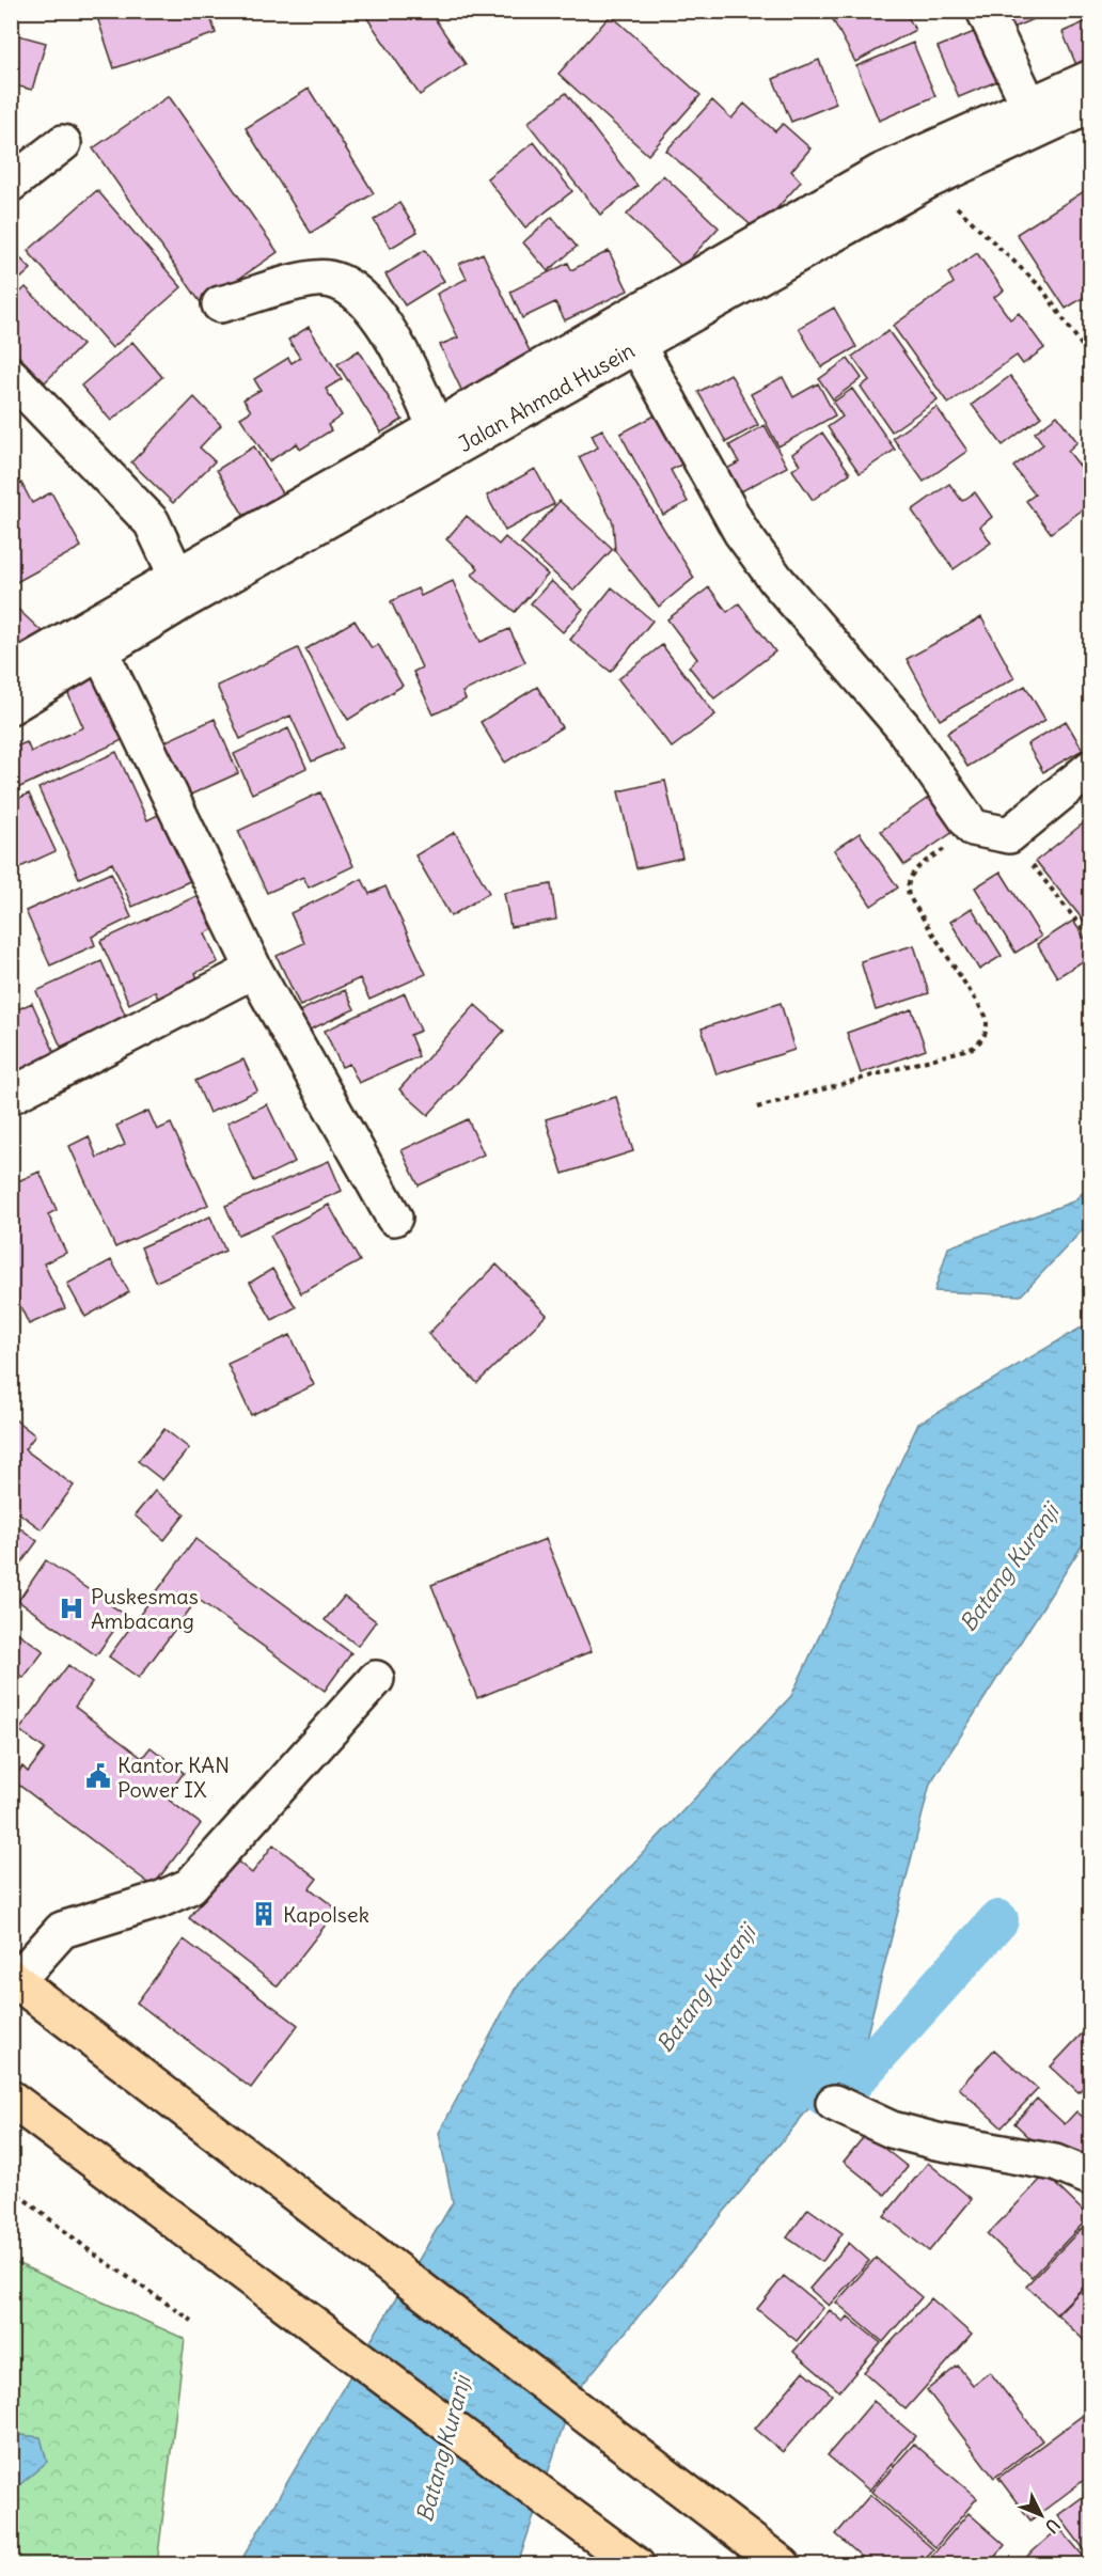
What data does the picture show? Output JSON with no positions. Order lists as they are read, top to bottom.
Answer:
{
  "streets": {
    "street": ["Jalan Ahmad Husein"]
  },
  "water": ["Batang Kuranji"],
  "places": {
    "hospital": ["Puskesmas Ambacang"],
    "public building": ["Kantor KAN Power IX"],
    "building": ["Kapolsek"]
  },
  "north": "bottom right"
}
